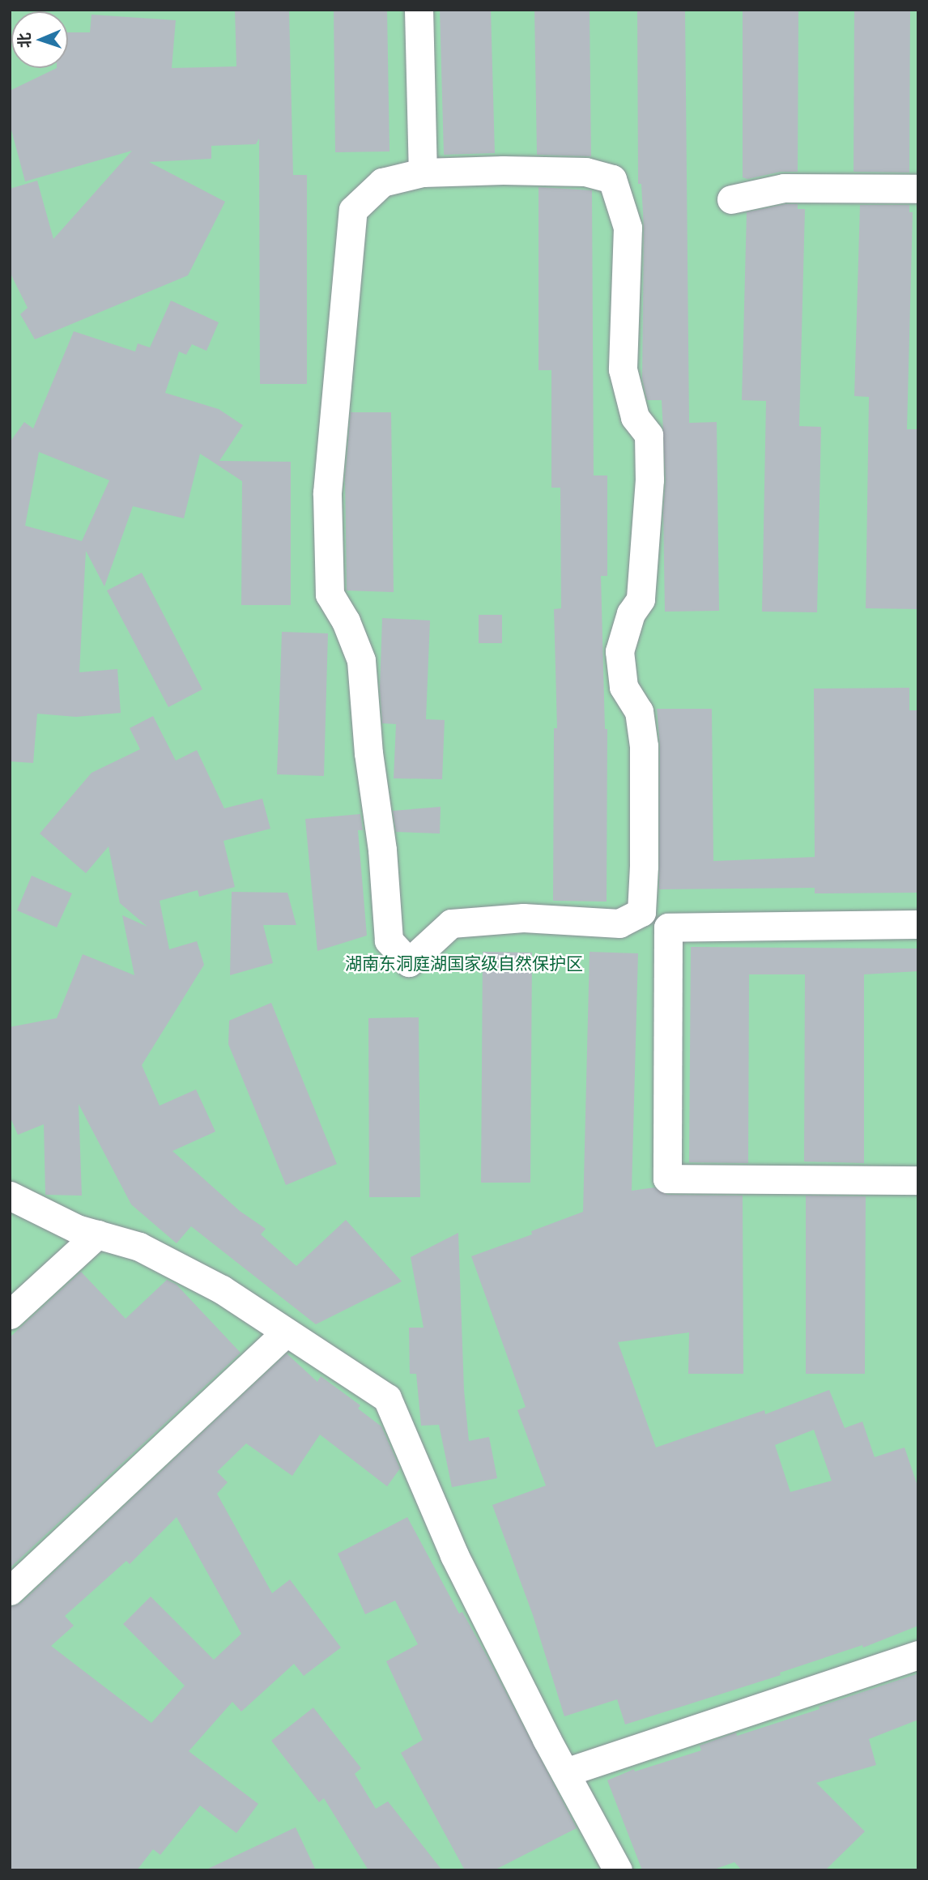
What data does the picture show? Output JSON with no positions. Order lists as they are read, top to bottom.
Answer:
{
  "parks": ["湖南东洞庭湖国家级自然保护区"],
  "north": "left"
}
